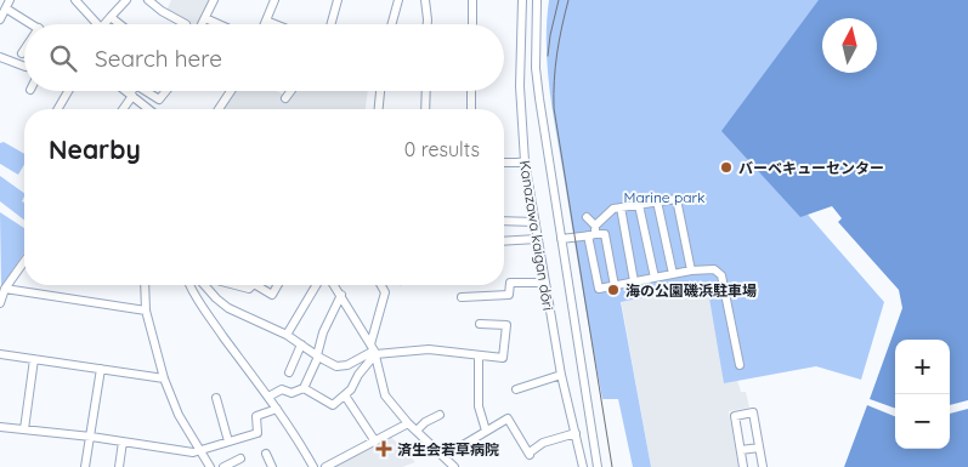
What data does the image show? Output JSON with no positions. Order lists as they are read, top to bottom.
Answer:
{
  "streets": {
    "street": ["Kanazawa kaigan dōri"]
  },
  "parks": ["Marine park"],
  "places": {
    "other": ["バーベキューセンター", "海の公園磯浜駐車場"],
    "health": ["済生会若草病院"]
  },
  "north": "top",
  "page": {
    "search": "Search here",
    "heading": ["Nearby", "0 results"],
    "map_buttons": ["+", "−"]
  }
}
